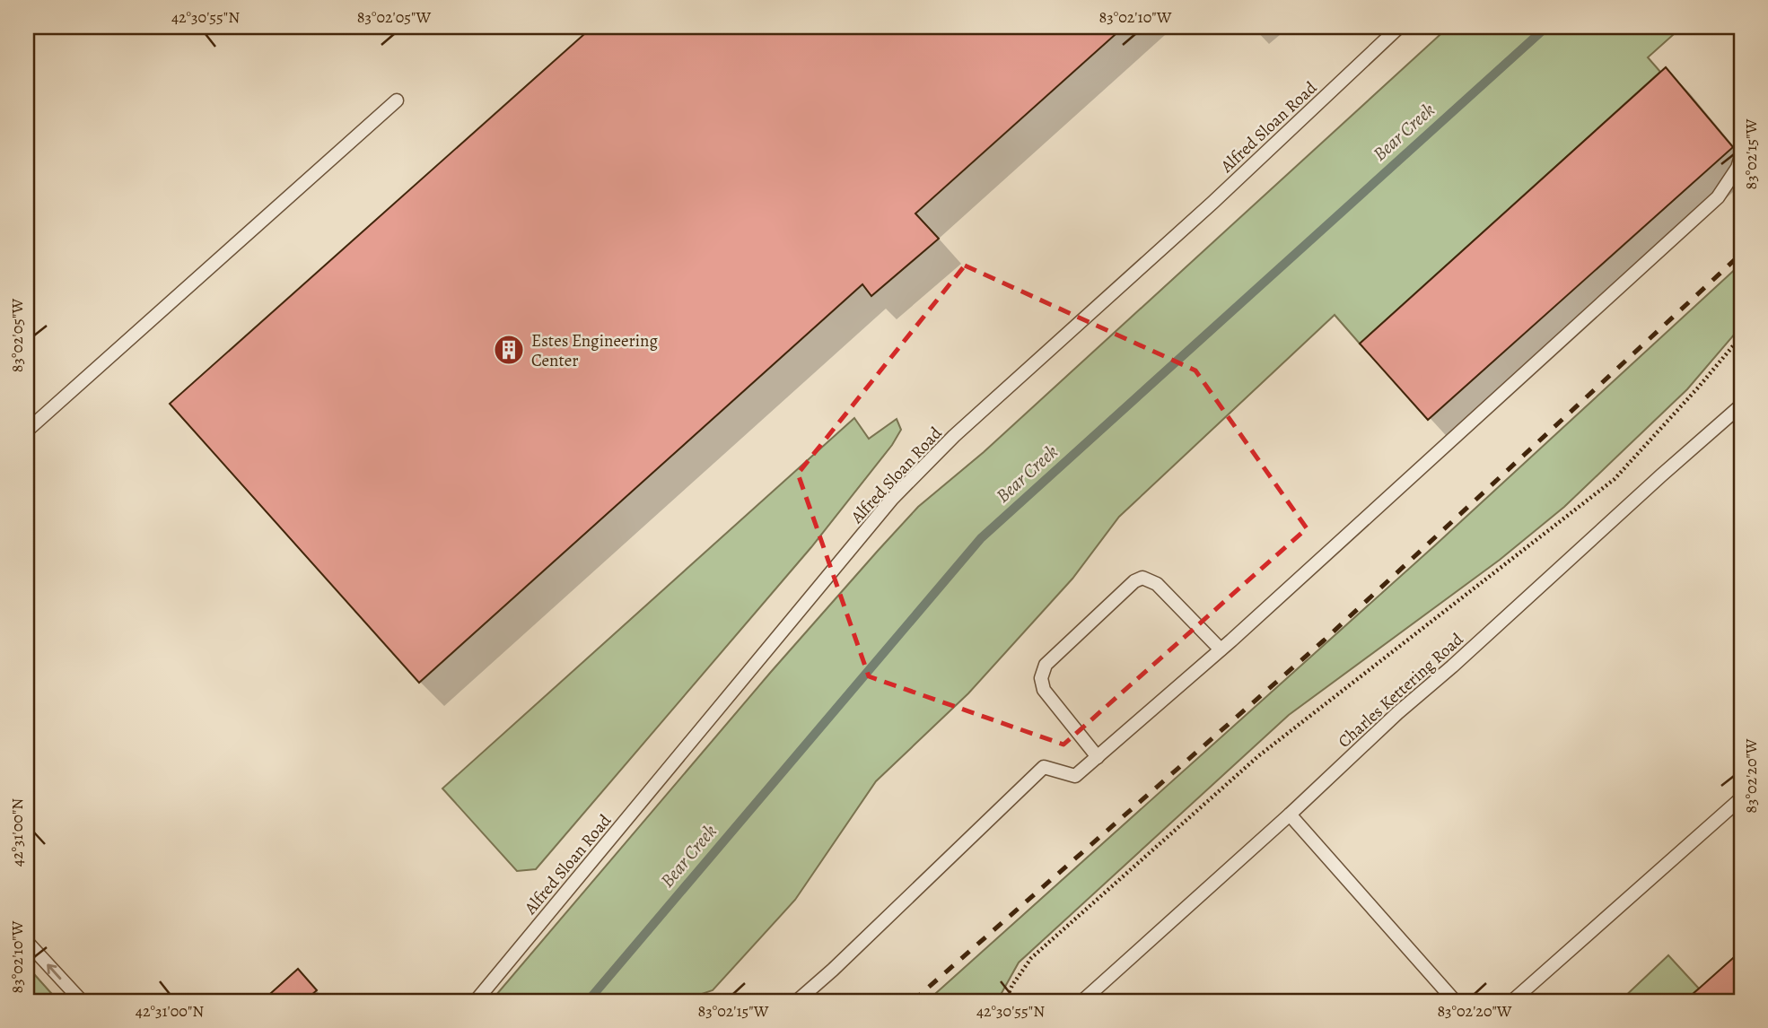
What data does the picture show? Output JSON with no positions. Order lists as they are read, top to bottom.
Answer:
{
  "streets": {
    "lane": ["Alfred Sloan Road", "Charles Kettering Road"]
  },
  "water": ["Bear Creek"],
  "places": {
    "building": ["Estes Engineering Center"]
  },
  "coordinates": [
    "42°30'55\"N",
    "83°02'05\"W",
    "83°02'10\"W",
    "83°02'15\"W",
    "83°02'20\"W",
    "42°31'00\"N"
  ]
}
